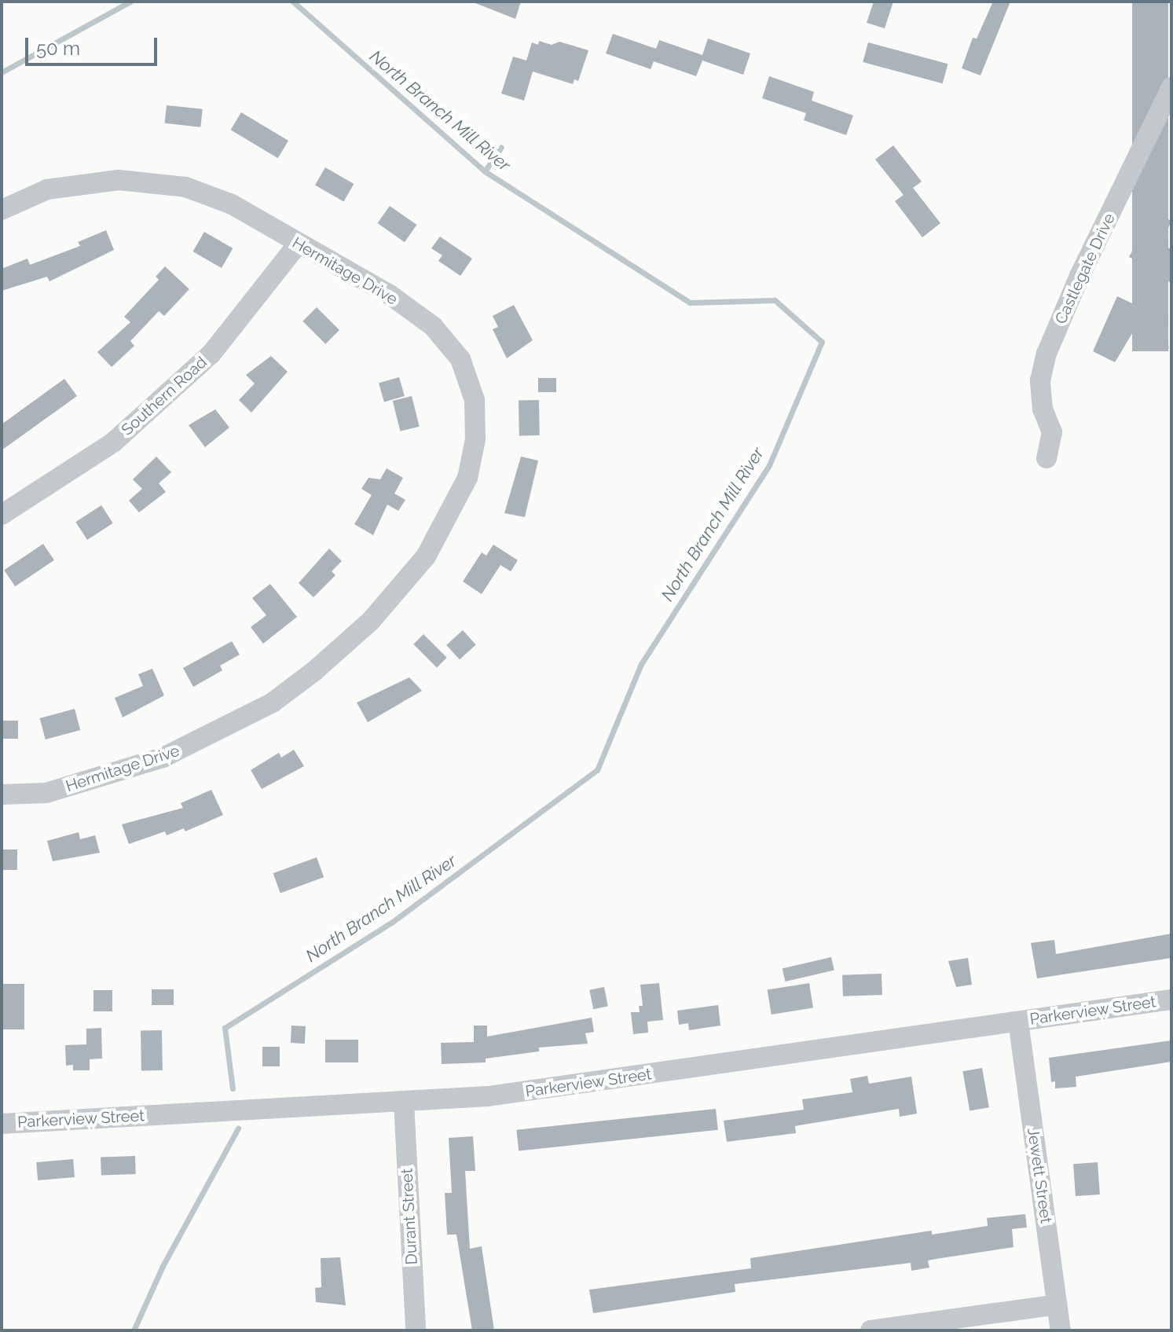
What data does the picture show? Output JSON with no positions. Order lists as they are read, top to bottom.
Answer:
{
  "streets": {
    "street": [
      "Castlegate Drive",
      "Hermitage Drive",
      "Southern Road",
      "Parkerview Street",
      "Jewett Street",
      "Durant Street"
    ]
  },
  "crossings": [
    ["Hermitage Drive", "Southern Road"],
    ["Parkerview Street", "Jewett Street"],
    ["Parkerview Street", "Durant Street"]
  ],
  "water": ["North Branch Mill River"],
  "scale_bar": "50 m"
}
